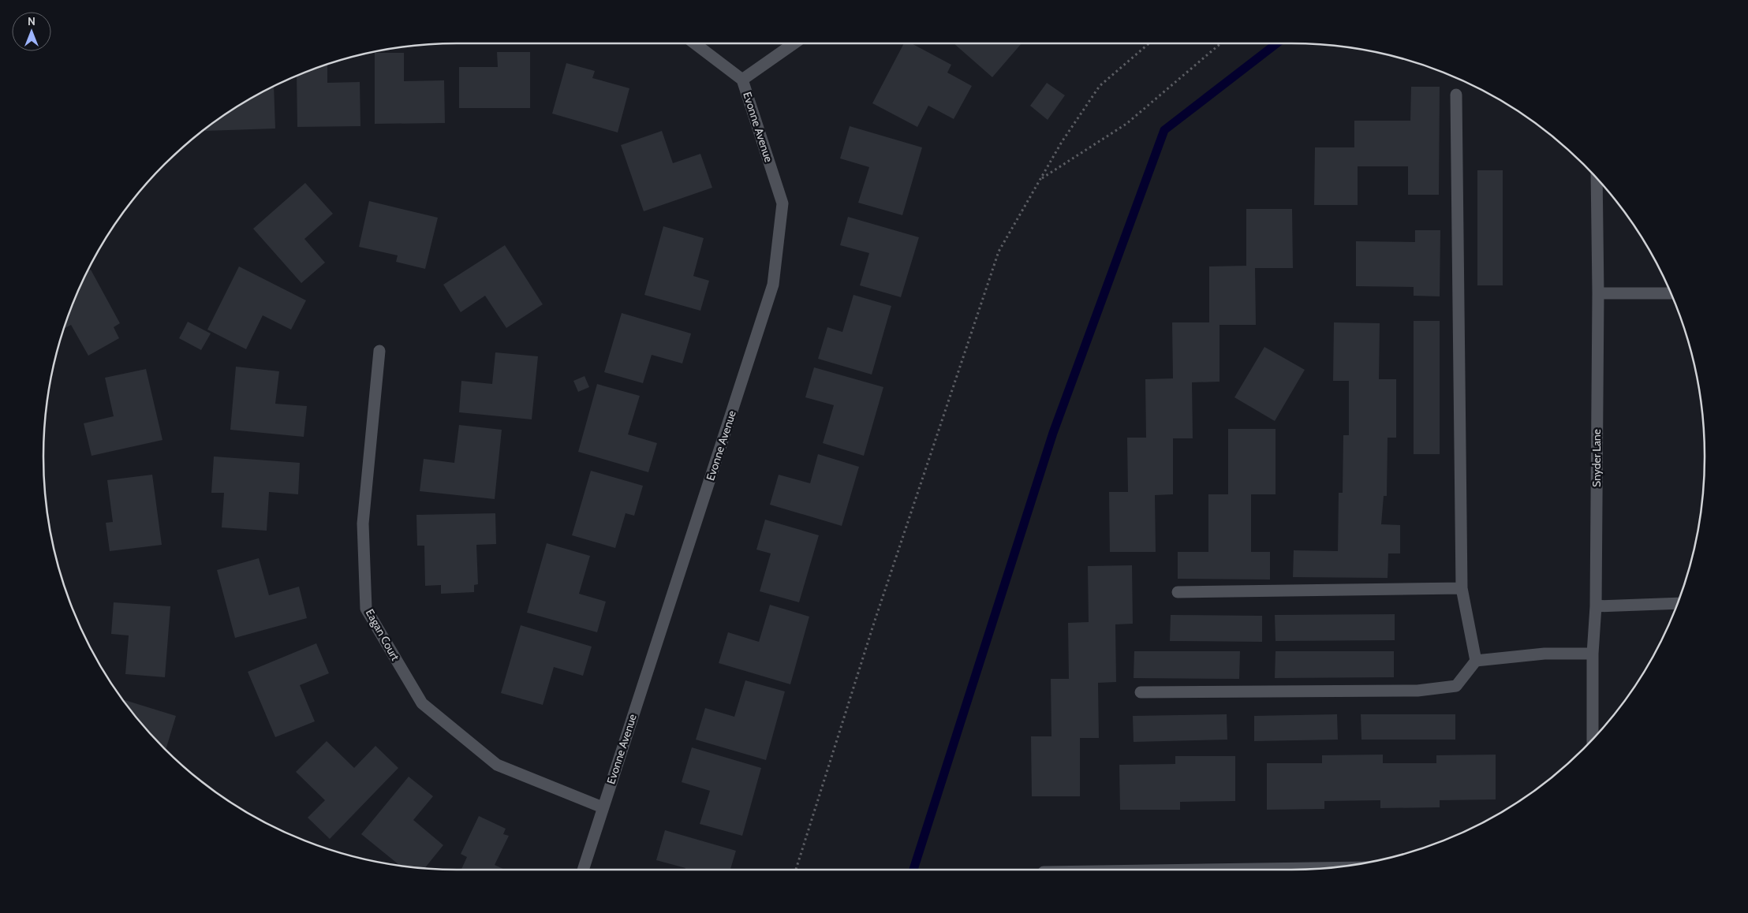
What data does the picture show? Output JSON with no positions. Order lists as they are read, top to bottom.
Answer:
{
  "streets": {
    "street": ["Evonne Avenue", "Snyder Lane", "Eagan Court"]
  },
  "crossings": [
    ["Evonne Avenue", "Eagan Court"]
  ],
  "north": "top"
}
